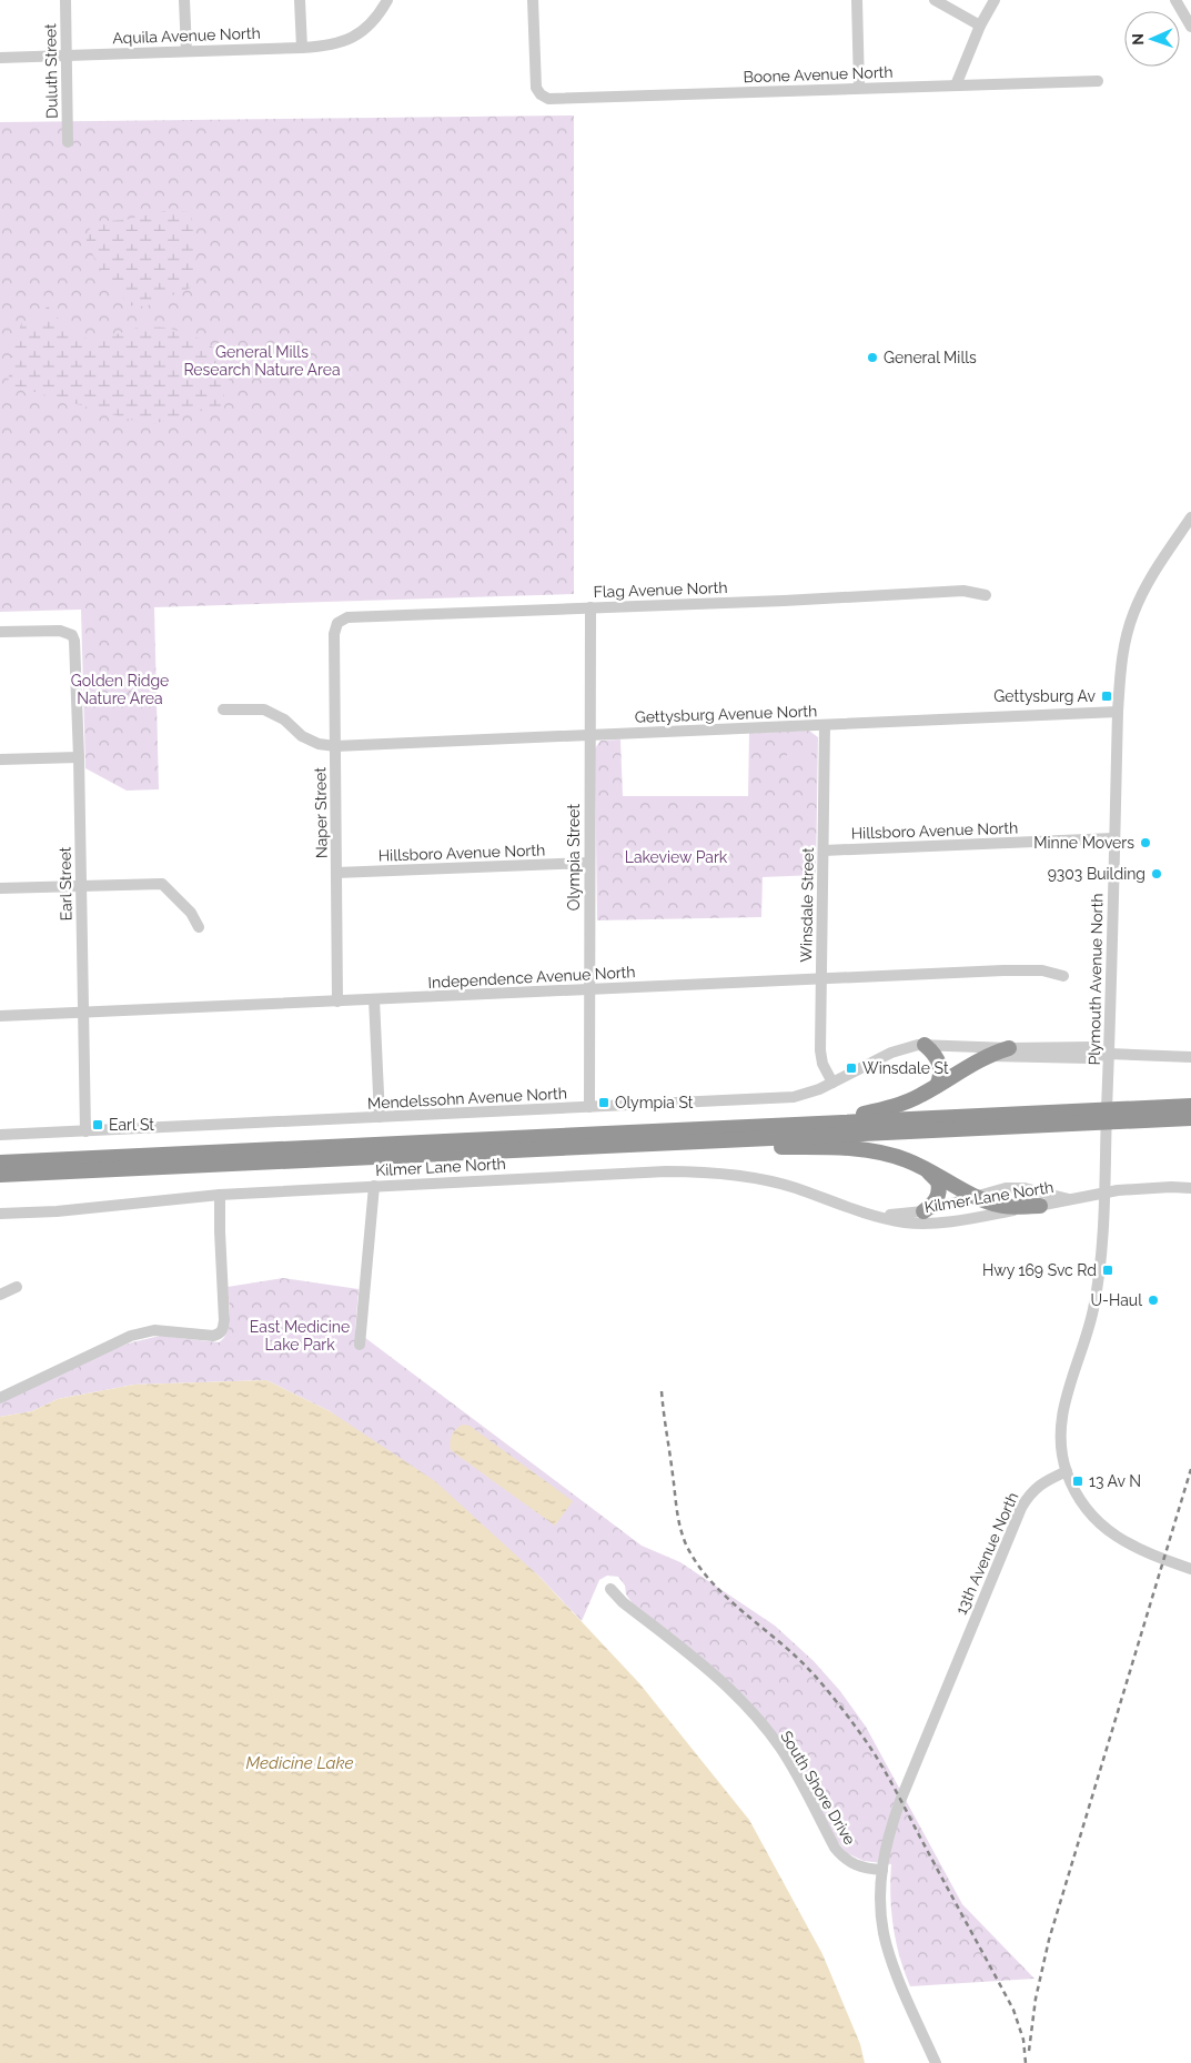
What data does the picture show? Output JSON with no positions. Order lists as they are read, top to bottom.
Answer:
{
  "streets": {
    "street": [
      "Aquila Avenue North",
      "Duluth Street",
      "Boone Avenue North",
      "Flag Avenue North",
      "Gettysburg Avenue North",
      "Naper Street",
      "Hillsboro Avenue North",
      "Olympia Street",
      "Earl Street",
      "Winsdale Street",
      "Independence Avenue North",
      "Plymouth Avenue North",
      "Mendelssohn Avenue North",
      "Kilmer Lane North",
      "13th Avenue North",
      "South Shore Drive"
    ]
  },
  "crossings": [
    ["Aquila Avenue North", "Duluth Street"],
    ["Flag Avenue North", "Naper Street"],
    ["Flag Avenue North", "Olympia Street"],
    ["Gettysburg Avenue North", "Naper Street"],
    ["Gettysburg Avenue North", "Olympia Street"],
    ["Gettysburg Avenue North", "Winsdale Street"],
    ["Gettysburg Avenue North", "Plymouth Avenue North"],
    ["Naper Street", "Hillsboro Avenue North"],
    ["Naper Street", "Independence Avenue North"],
    ["Hillsboro Avenue North", "Olympia Street"],
    ["Hillsboro Avenue North", "Winsdale Street"],
    ["Hillsboro Avenue North", "Plymouth Avenue North"],
    ["Olympia Street", "Independence Avenue North"],
    ["Olympia Street", "Mendelssohn Avenue North"],
    ["Earl Street", "Independence Avenue North"],
    ["Earl Street", "Mendelssohn Avenue North"],
    ["Winsdale Street", "Independence Avenue North"],
    ["Winsdale Street", "Mendelssohn Avenue North"],
    ["Plymouth Avenue North", "Mendelssohn Avenue North"],
    ["Plymouth Avenue North", "Kilmer Lane North"],
    ["13th Avenue North", "South Shore Drive"]
  ],
  "water": ["Medicine Lake"],
  "parks": [
    "General Mills Research Nature Area",
    "Golden Ridge Nature Area",
    "Lakeview Park",
    "East Medicine Lake Park"
  ],
  "places": {
    "other": [
      "General Mills",
      "Minne Movers",
      "9303 Building",
      "U-Haul"
    ],
    "transit": [
      "Gettysburg Av",
      "Winsdale St",
      "Olympia St",
      "Earl St",
      "Hwy 169 Svc Rd",
      "13 Av N"
    ]
  },
  "north": "left"
}
